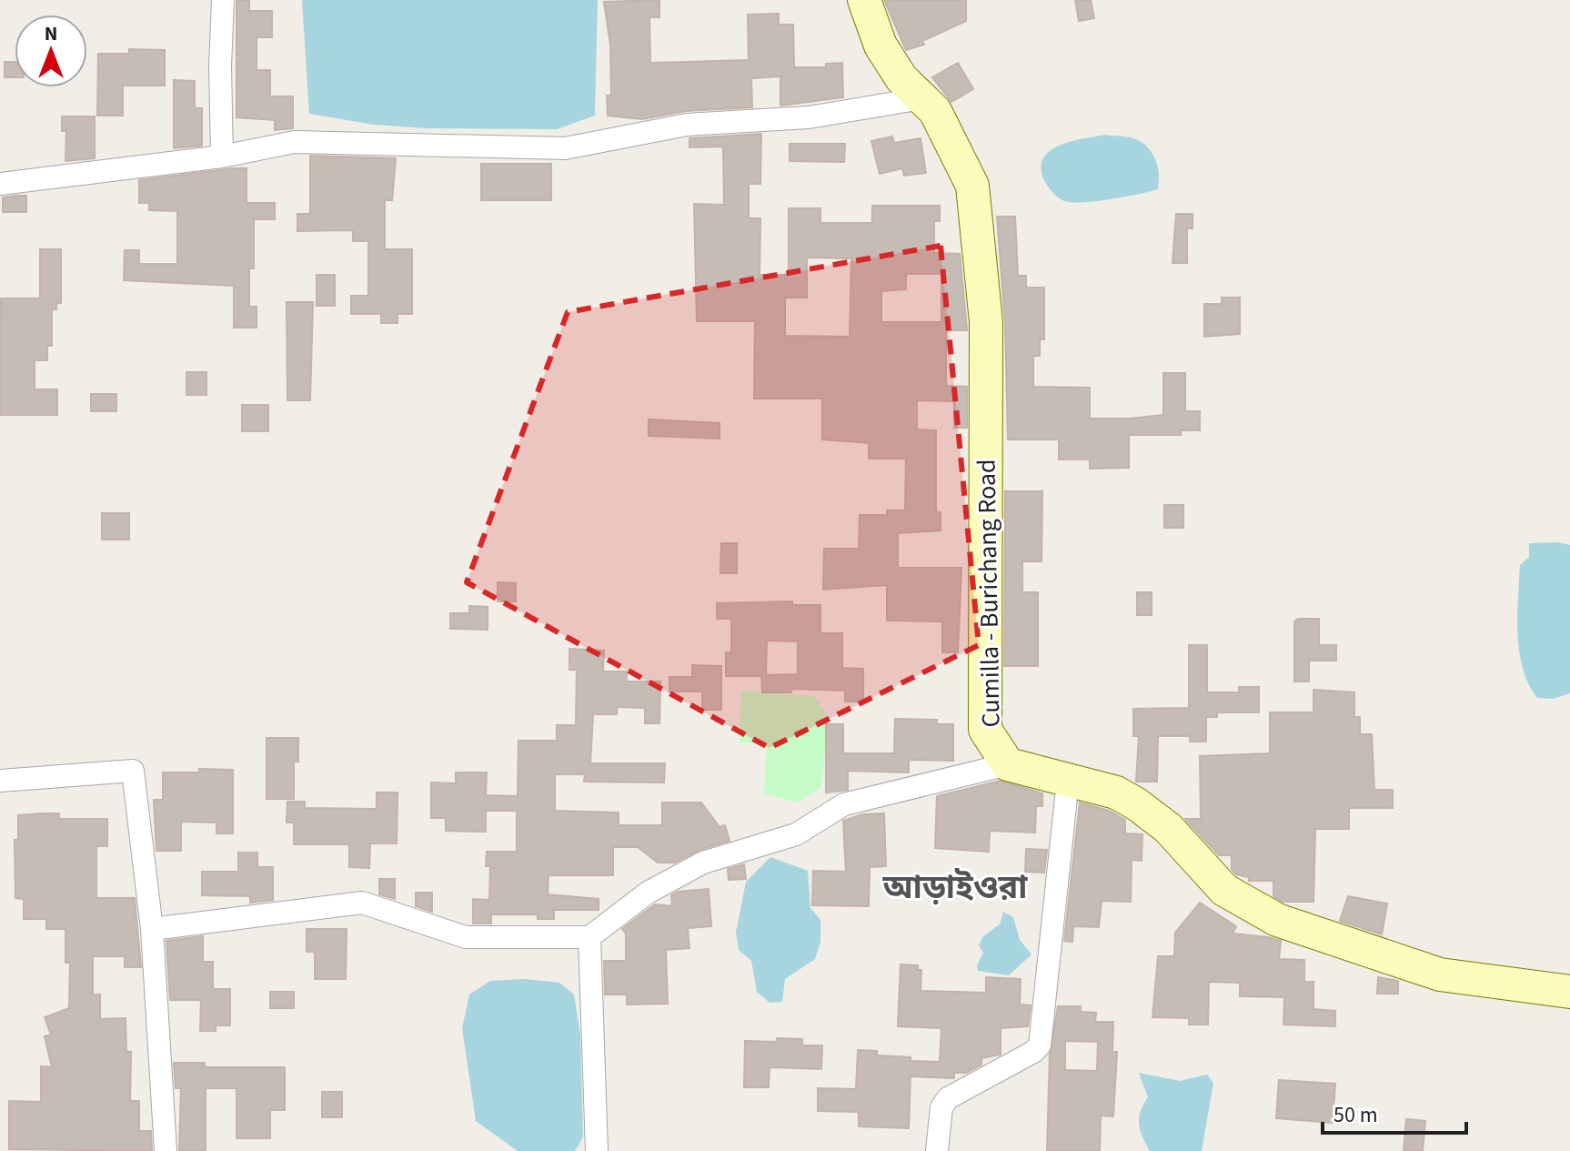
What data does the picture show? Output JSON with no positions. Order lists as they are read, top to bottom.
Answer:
{
  "streets": {
    "main road": ["Cumilla - Burichang Road"]
  },
  "districts": ["আড়াইওরা"],
  "scale_bar": "50 m",
  "north": "top"
}
